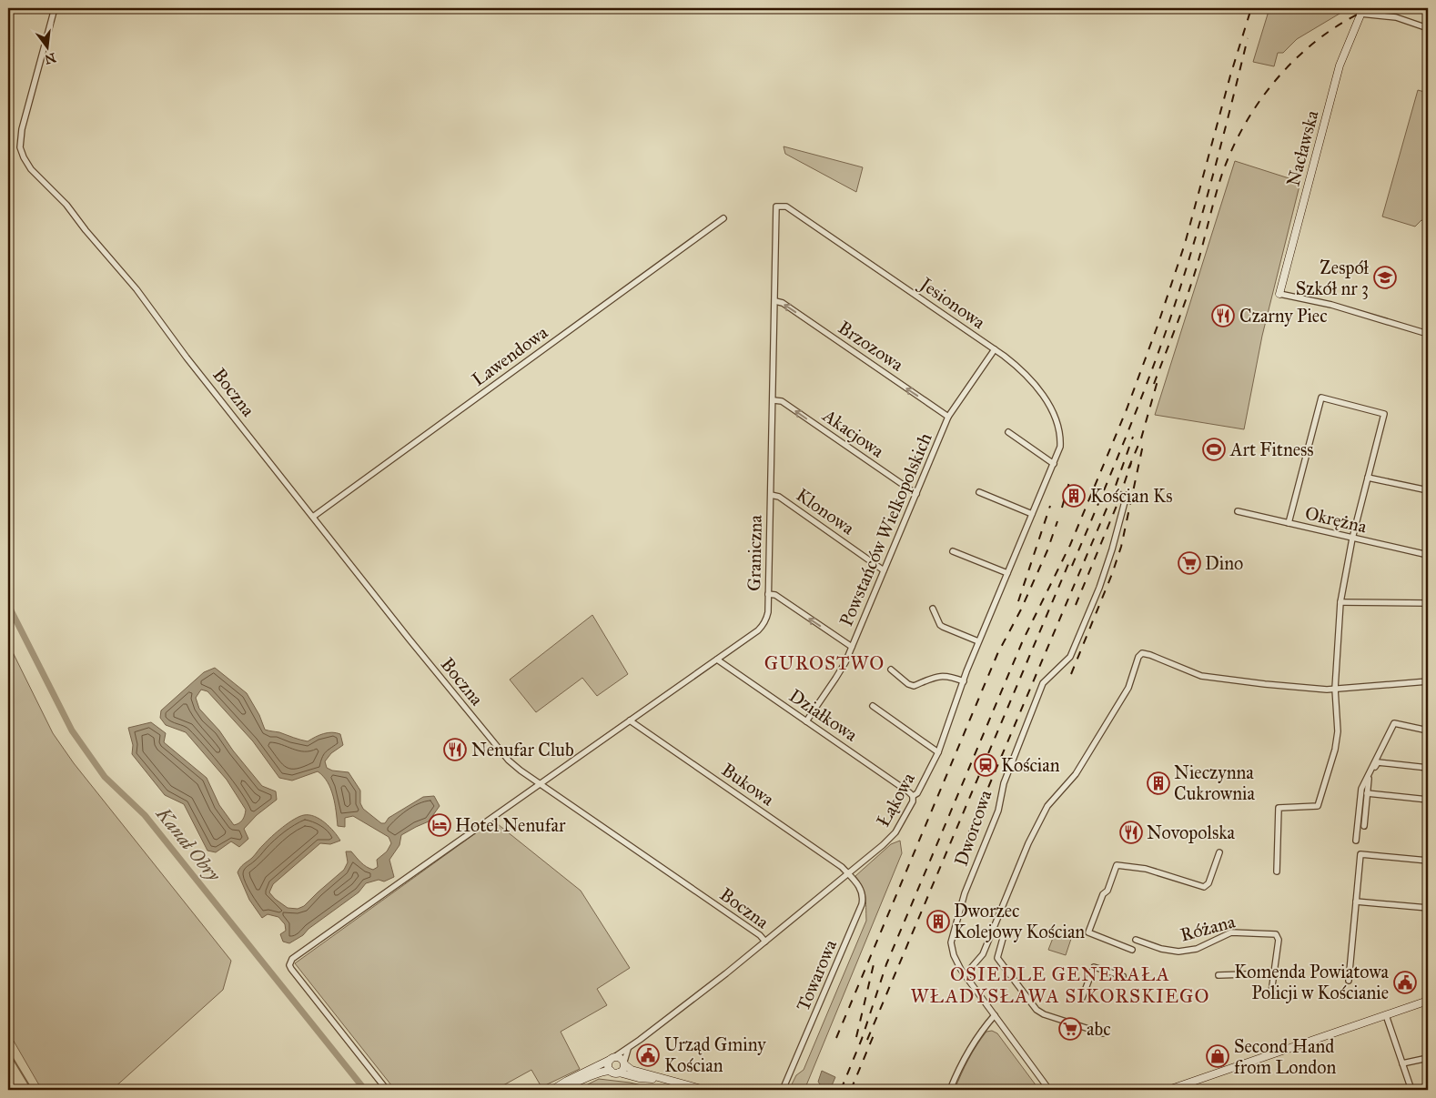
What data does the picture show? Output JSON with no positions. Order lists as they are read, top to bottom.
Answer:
{
  "streets": {
    "street": [
      "Nacławska",
      "Jesionowa",
      "Brzozowa",
      "Lawendowa",
      "Boczna",
      "Akacjowa",
      "Klonowa",
      "Okrężna",
      "Powstańców Wielkopolskich",
      "Graniczna",
      "Działkowa",
      "Bukowa",
      "Łąkowa",
      "Dworcowa",
      "Różana",
      "Towarowa"
    ]
  },
  "crossings": [
    ["Jesionowa", "Powstańców Wielkopolskich"],
    ["Jesionowa", "Graniczna"],
    ["Jesionowa", "Łąkowa"],
    ["Brzozowa", "Powstańców Wielkopolskich"],
    ["Brzozowa", "Graniczna"],
    ["Lawendowa", "Boczna"],
    ["Boczna", "Graniczna"],
    ["Boczna", "Łąkowa"],
    ["Akacjowa", "Powstańców Wielkopolskich"],
    ["Akacjowa", "Graniczna"],
    ["Klonowa", "Powstańców Wielkopolskich"],
    ["Klonowa", "Graniczna"],
    ["Powstańców Wielkopolskich", "Działkowa"],
    ["Graniczna", "Działkowa"],
    ["Graniczna", "Bukowa"],
    ["Działkowa", "Łąkowa"],
    ["Bukowa", "Łąkowa"],
    ["Bukowa", "Towarowa"],
    ["Łąkowa", "Towarowa"]
  ],
  "one_way": ["Brzozowa", "Akacjowa"],
  "districts": ["GUROSTWO", "OSIEDLE GENERAŁA WŁADYSŁAWA SIKORSKIEGO"],
  "water": ["Kanał Obry"],
  "places": {
    "school or university": ["Zespół Szkół nr 3"],
    "restaurant": ["Czarny Piec", "Nenufar Club", "Novopolska"],
    "sports": ["Art Fitness"],
    "building": ["Kościan Ks", "Nieczynna Cukrownia", "Dworzec Kolejowy Kościan"],
    "supermarket": ["Dino", "abc"],
    "station": ["Kościan"],
    "hotel": ["Hotel Nenufar"],
    "public building": ["Komenda Powiatowa Policji w Kościanie", "Urząd Gminy Kościan"],
    "shop": ["Second Hand from London"]
  },
  "north": "bottom"
}
